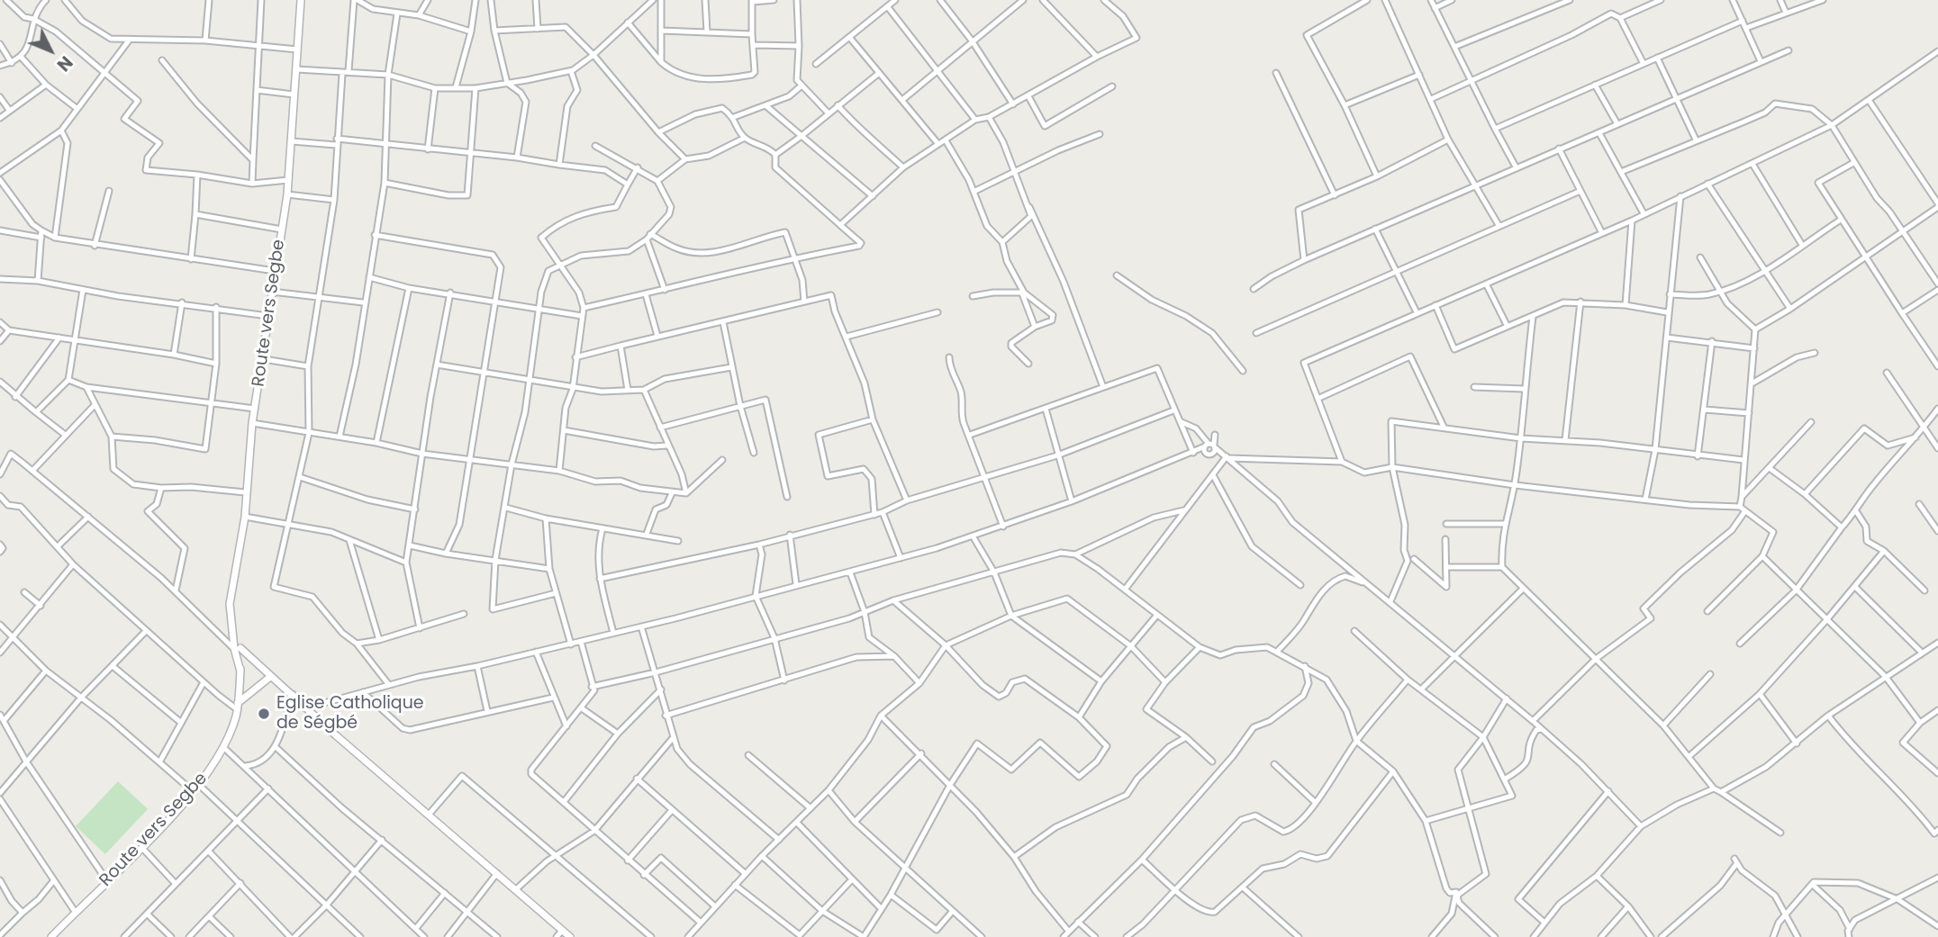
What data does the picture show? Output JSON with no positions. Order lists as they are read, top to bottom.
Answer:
{
  "streets": {
    "main road": ["Route vers Segbe"]
  },
  "places": ["Eglise Catholique de Ségbé"],
  "north": "bottom right"
}
